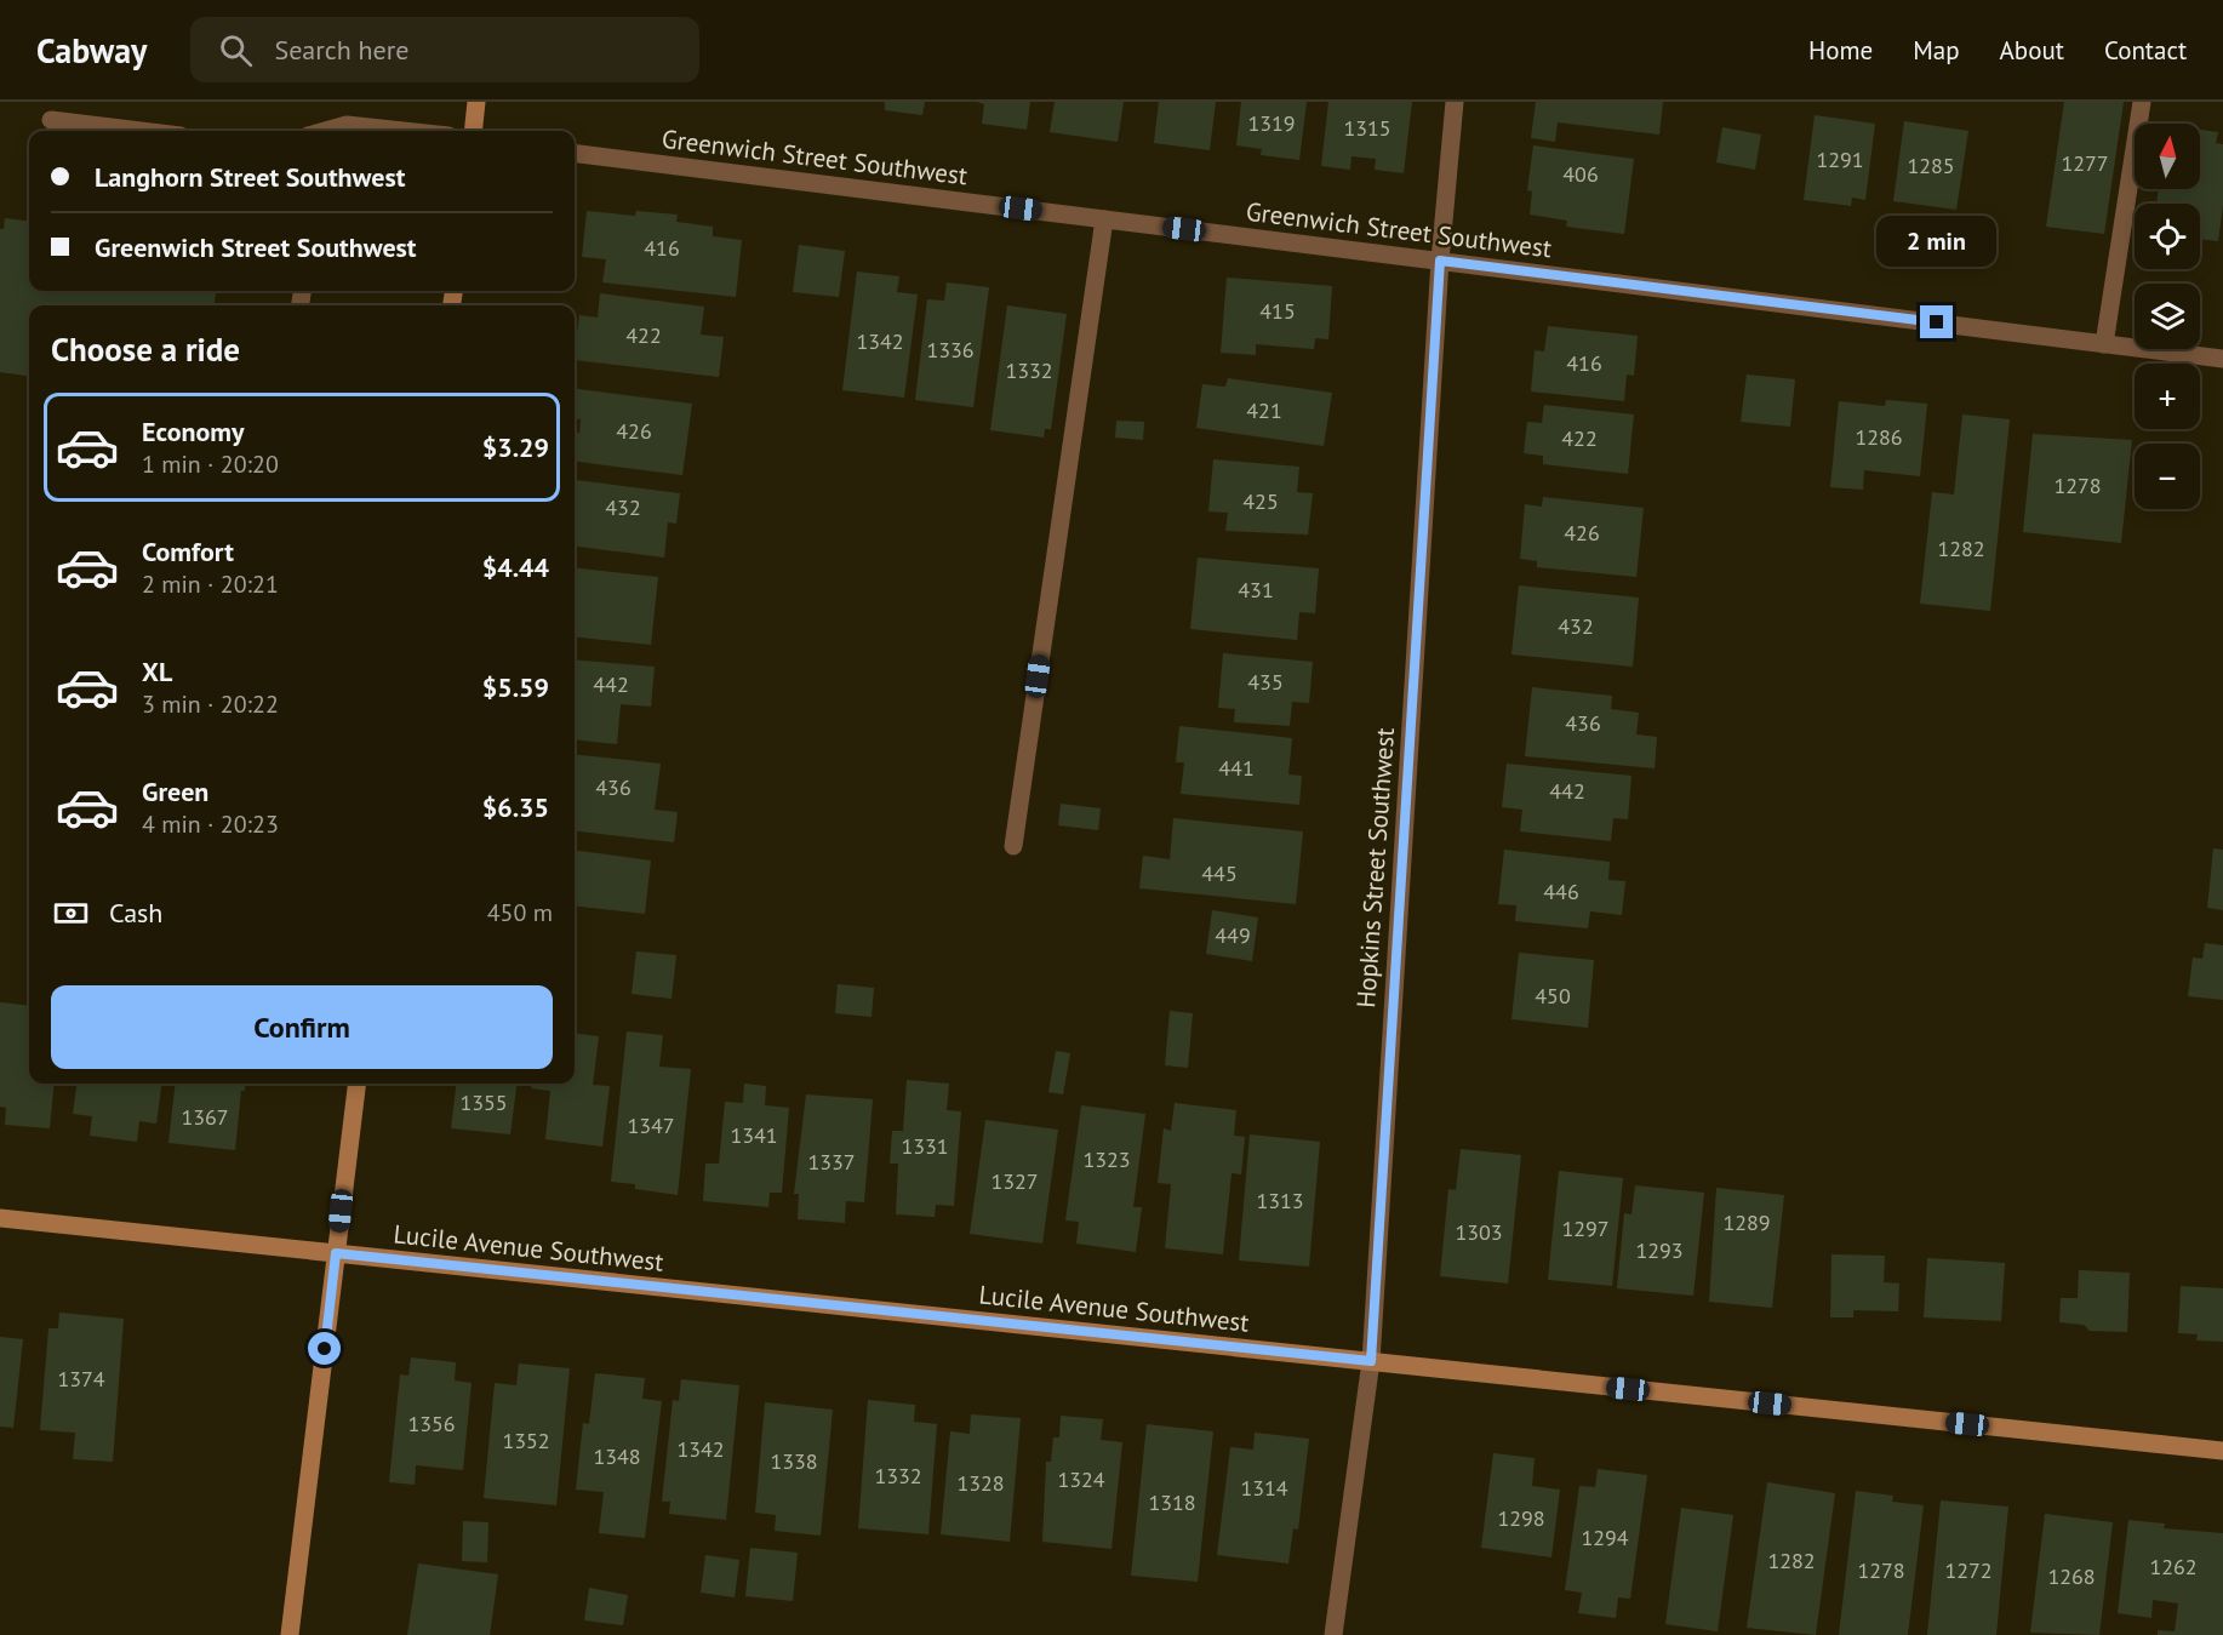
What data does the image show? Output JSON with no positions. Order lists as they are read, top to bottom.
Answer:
{
  "streets": {
    "street": ["Greenwich Street Southwest", "Hopkins Street Southwest", "Lucile Avenue Southwest"]
  },
  "crossings": [
    ["Greenwich Street Southwest", "Hopkins Street Southwest"],
    ["Hopkins Street Southwest", "Lucile Avenue Southwest"]
  ],
  "house_numbers": [
    "1319",
    "1315",
    "1291",
    "1277",
    "1285",
    "406",
    "416",
    "415",
    "422",
    "1342",
    "1336",
    "416",
    "1332",
    "421",
    "426",
    "1286",
    "422",
    "1278",
    "425",
    "432",
    "426",
    "1282",
    "431",
    "432",
    "435",
    "442",
    "436",
    "441",
    "436",
    "442",
    "445",
    "446",
    "449",
    "450",
    "1355",
    "1367",
    "1347",
    "1341",
    "1331",
    "1323",
    "1337",
    "1327",
    "1313",
    "1289",
    "1297",
    "1303",
    "1293",
    "1374",
    "1356",
    "1352",
    "1342",
    "1348",
    "1338",
    "1332",
    "1324",
    "1328",
    "1314",
    "1318",
    "1298",
    "1294",
    "1282",
    "1262",
    "1278",
    "1272",
    "1268"
  ],
  "north": "top",
  "page": {
    "header": "Cabway",
    "search": "Search here",
    "nav": [
      "Home",
      "Map",
      "About",
      "Contact"
    ],
    "map_buttons": ["+", "−"],
    "banner": ["Langhorn Street Southwest", "Greenwich Street Southwest"],
    "bubble": "2 min",
    "heading": "Choose a ride",
    "list": [
      {
        "name": "Economy",
        "note": "1 min · 20:20",
        "value": "$3.29"
      },
      {
        "name": "Comfort",
        "note": "2 min · 20:21",
        "value": "$4.44"
      },
      {
        "name": "XL",
        "note": "3 min · 20:22",
        "value": "$5.59"
      },
      {
        "name": "Green",
        "note": "4 min · 20:23",
        "value": "$6.35"
      }
    ],
    "pay": ["Cash", "450 m"],
    "buttons": "Confirm"
  }
}
